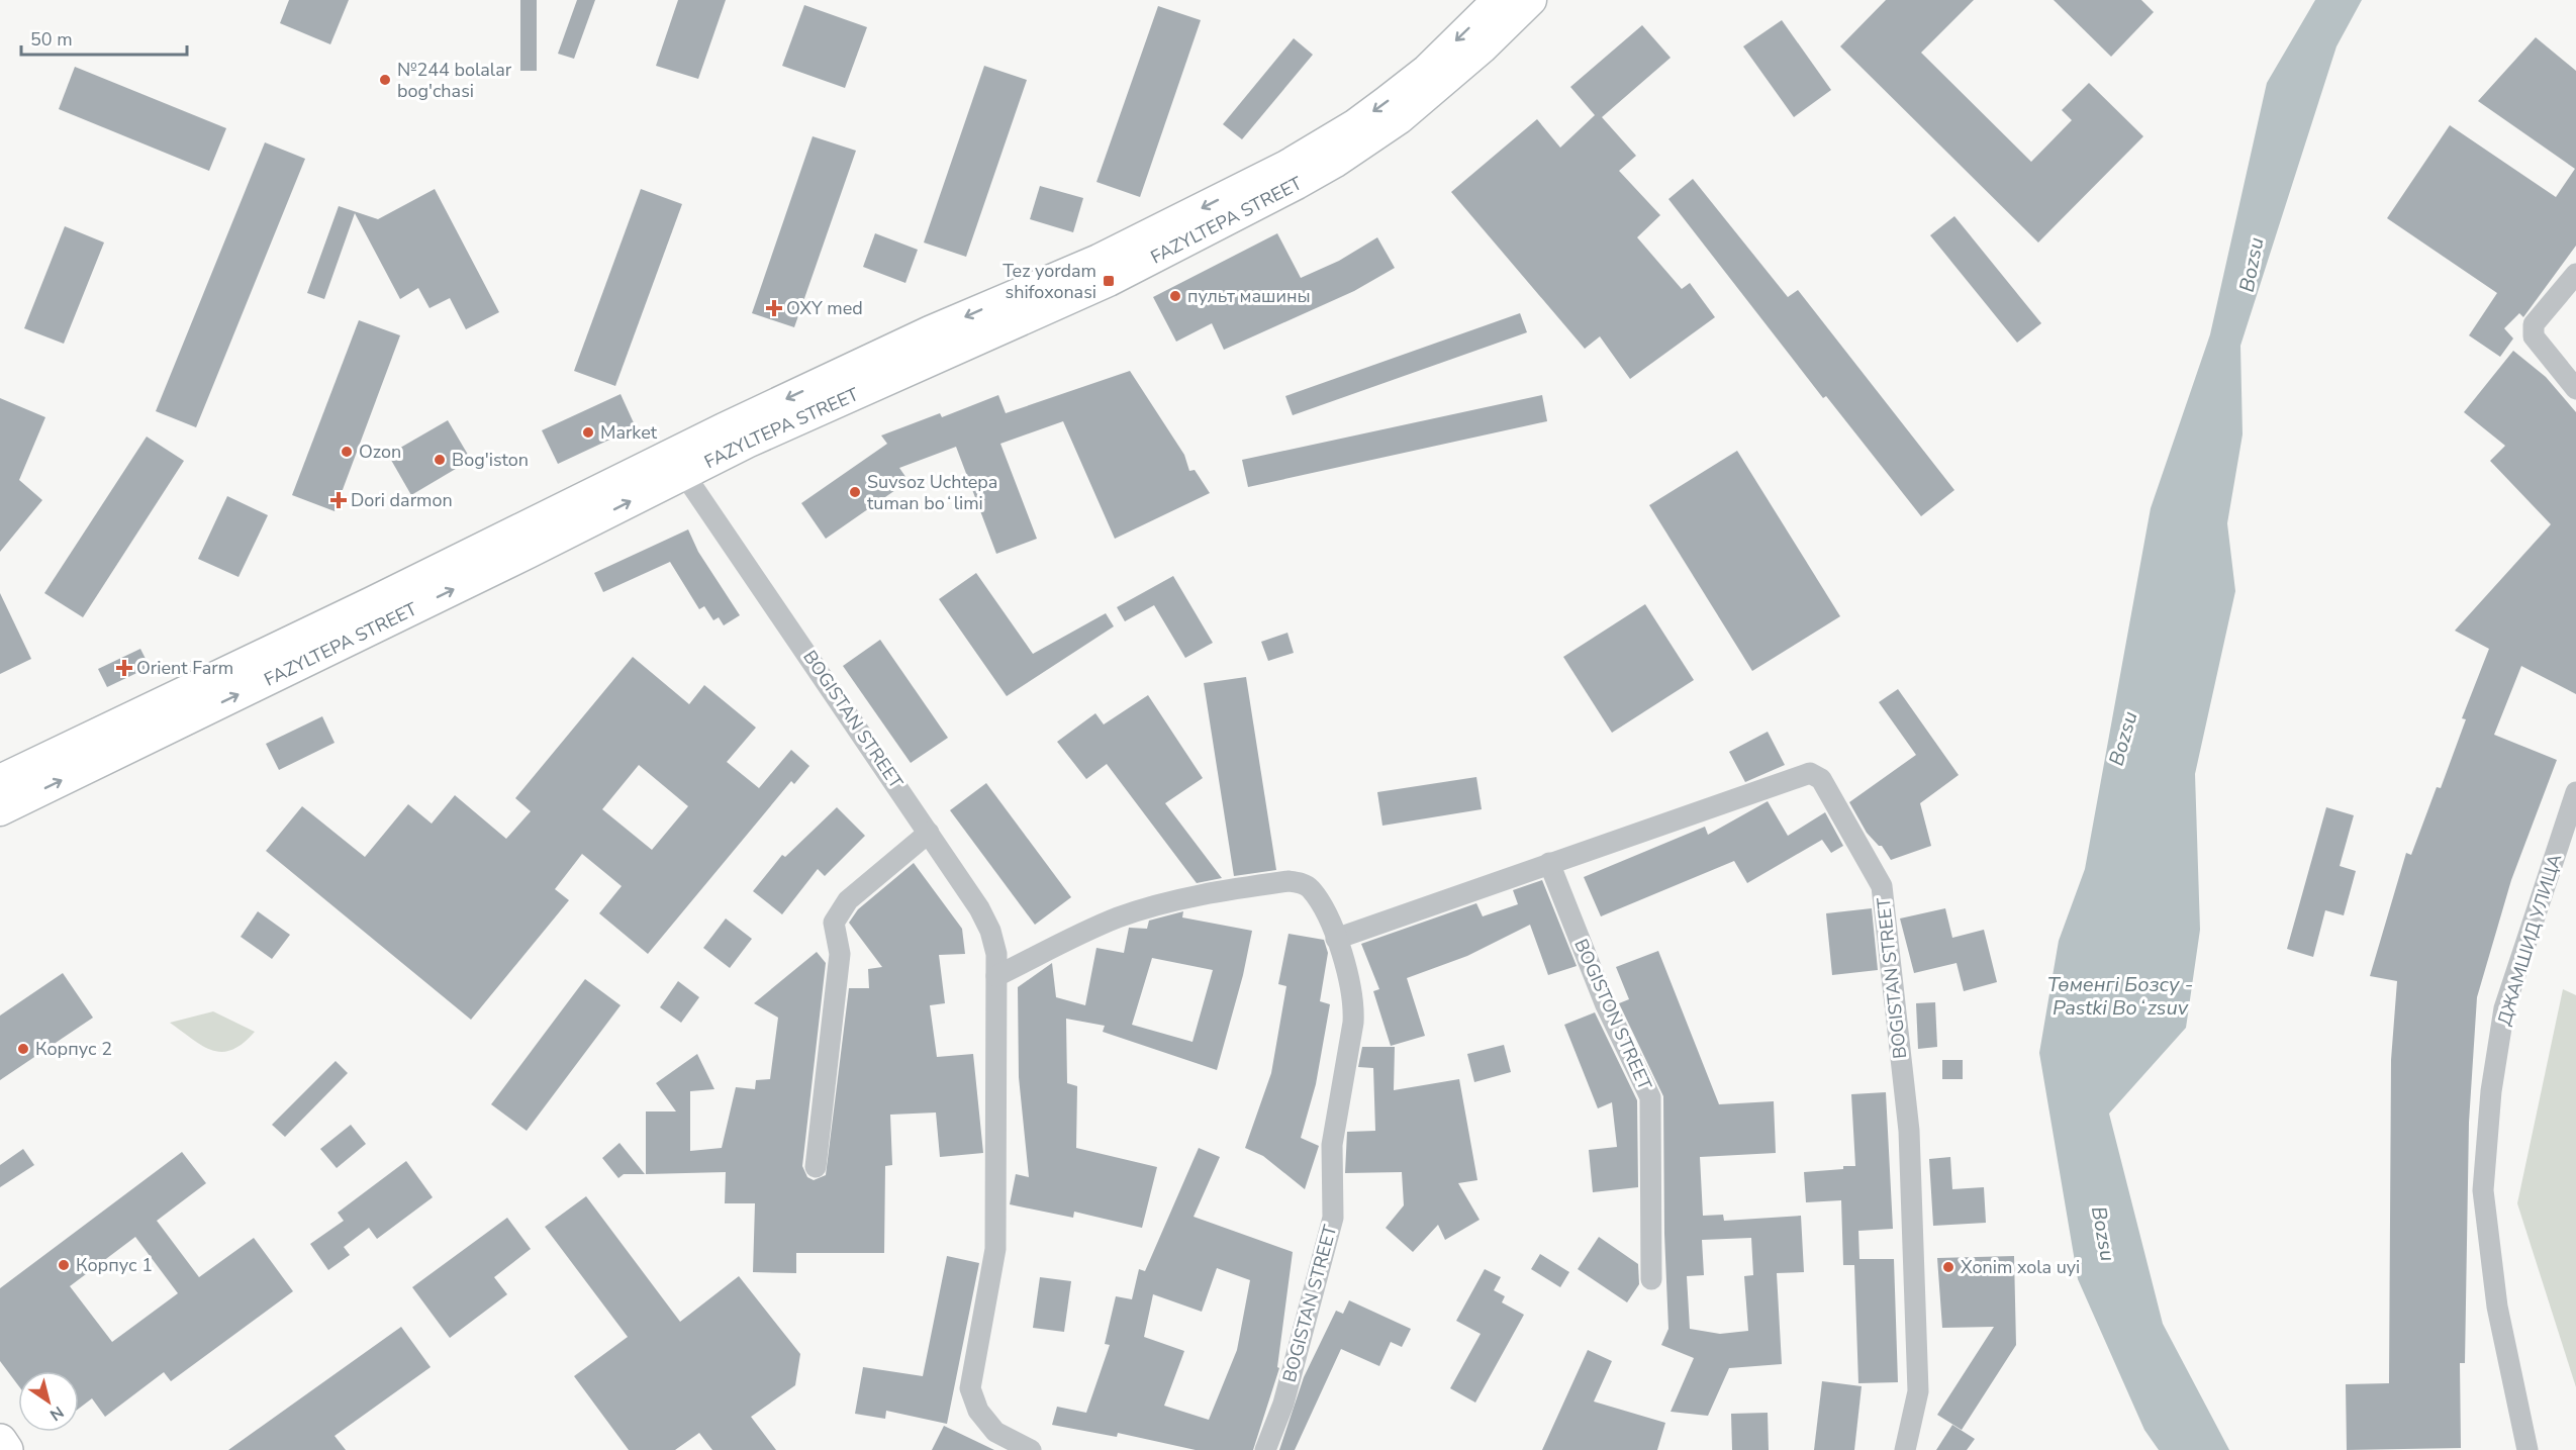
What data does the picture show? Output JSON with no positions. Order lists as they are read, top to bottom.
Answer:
{
  "streets": {
    "main road": ["FAZYLTEPA STREET"],
    "street": ["BOGISTAN STREET", "ДЖАМШИД УЛИЦА", "BOGISTON STREET"]
  },
  "crossings": [
    ["FAZYLTEPA STREET", "BOGISTAN STREET"],
    ["BOGISTAN STREET", "BOGISTON STREET"]
  ],
  "water": ["Bozsu", "Төменгі Бозсу - Pastki Boʻzsuv"],
  "places": {
    "other": [
      "№244 bolalar bog'chasi",
      "пульт машины",
      "Market",
      "Ozon",
      "Bog'iston",
      "Suvsoz Uchtepa tuman boʻlimi",
      "Корпус 2",
      "Корпус 1",
      "Xonim xola uyi"
    ],
    "transit": ["Tez yordam shifoxonasi"],
    "health": ["OXY med", "Dori darmon", "Orient Farm"]
  },
  "scale_bar": "50 m",
  "north": "bottom right"
}
